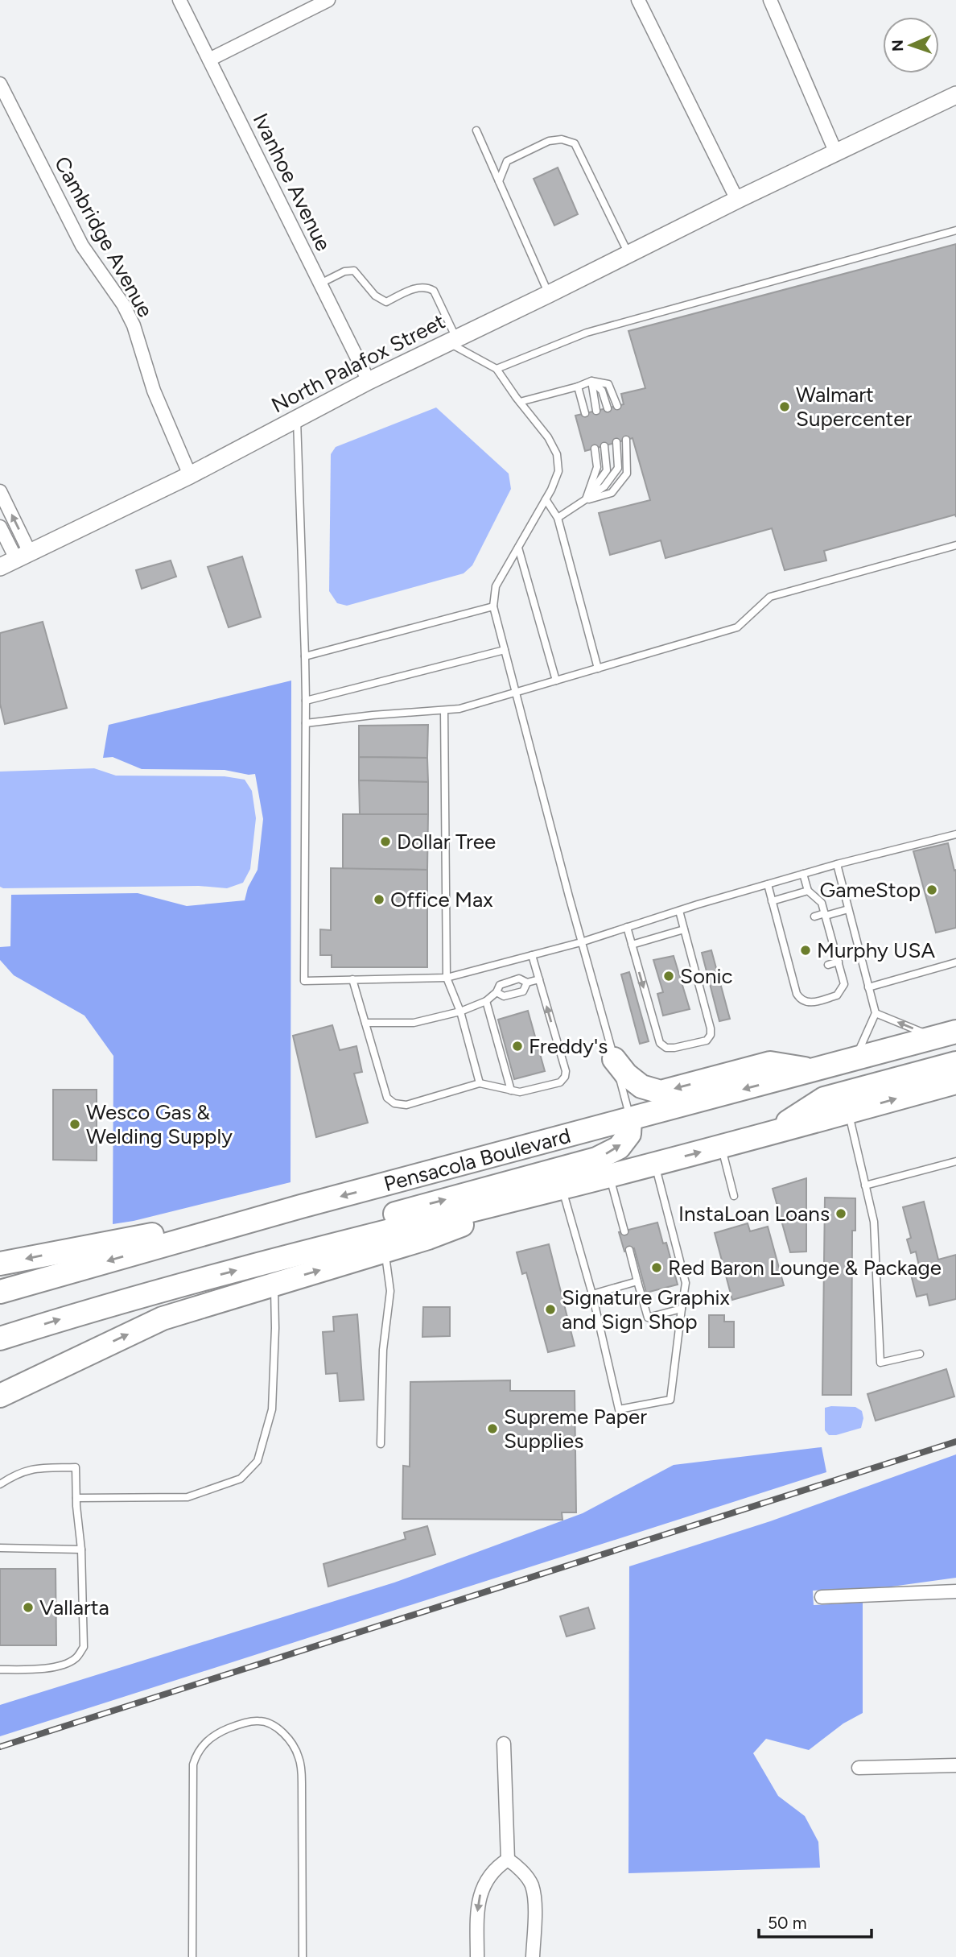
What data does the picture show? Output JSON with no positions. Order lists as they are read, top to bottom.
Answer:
{
  "streets": {
    "highway": ["Pensacola Boulevard"],
    "main road": ["North Palafox Street"],
    "street": ["Ivanhoe Avenue", "Cambridge Avenue"]
  },
  "crossings": [
    ["Ivanhoe Avenue", "North Palafox Street"],
    ["Cambridge Avenue", "North Palafox Street"]
  ],
  "places": [
    "Walmart Supercenter",
    "Dollar Tree",
    "GameStop",
    "Office Max",
    "Murphy USA",
    "Sonic",
    "Freddy's",
    "Wesco Gas & Welding Supply",
    "InstaLoan Loans",
    "Red Baron Lounge & Package",
    "Signature Graphix and Sign Shop",
    "Supreme Paper Supplies",
    "Vallarta"
  ],
  "scale_bar": "50 m",
  "north": "left"
}
